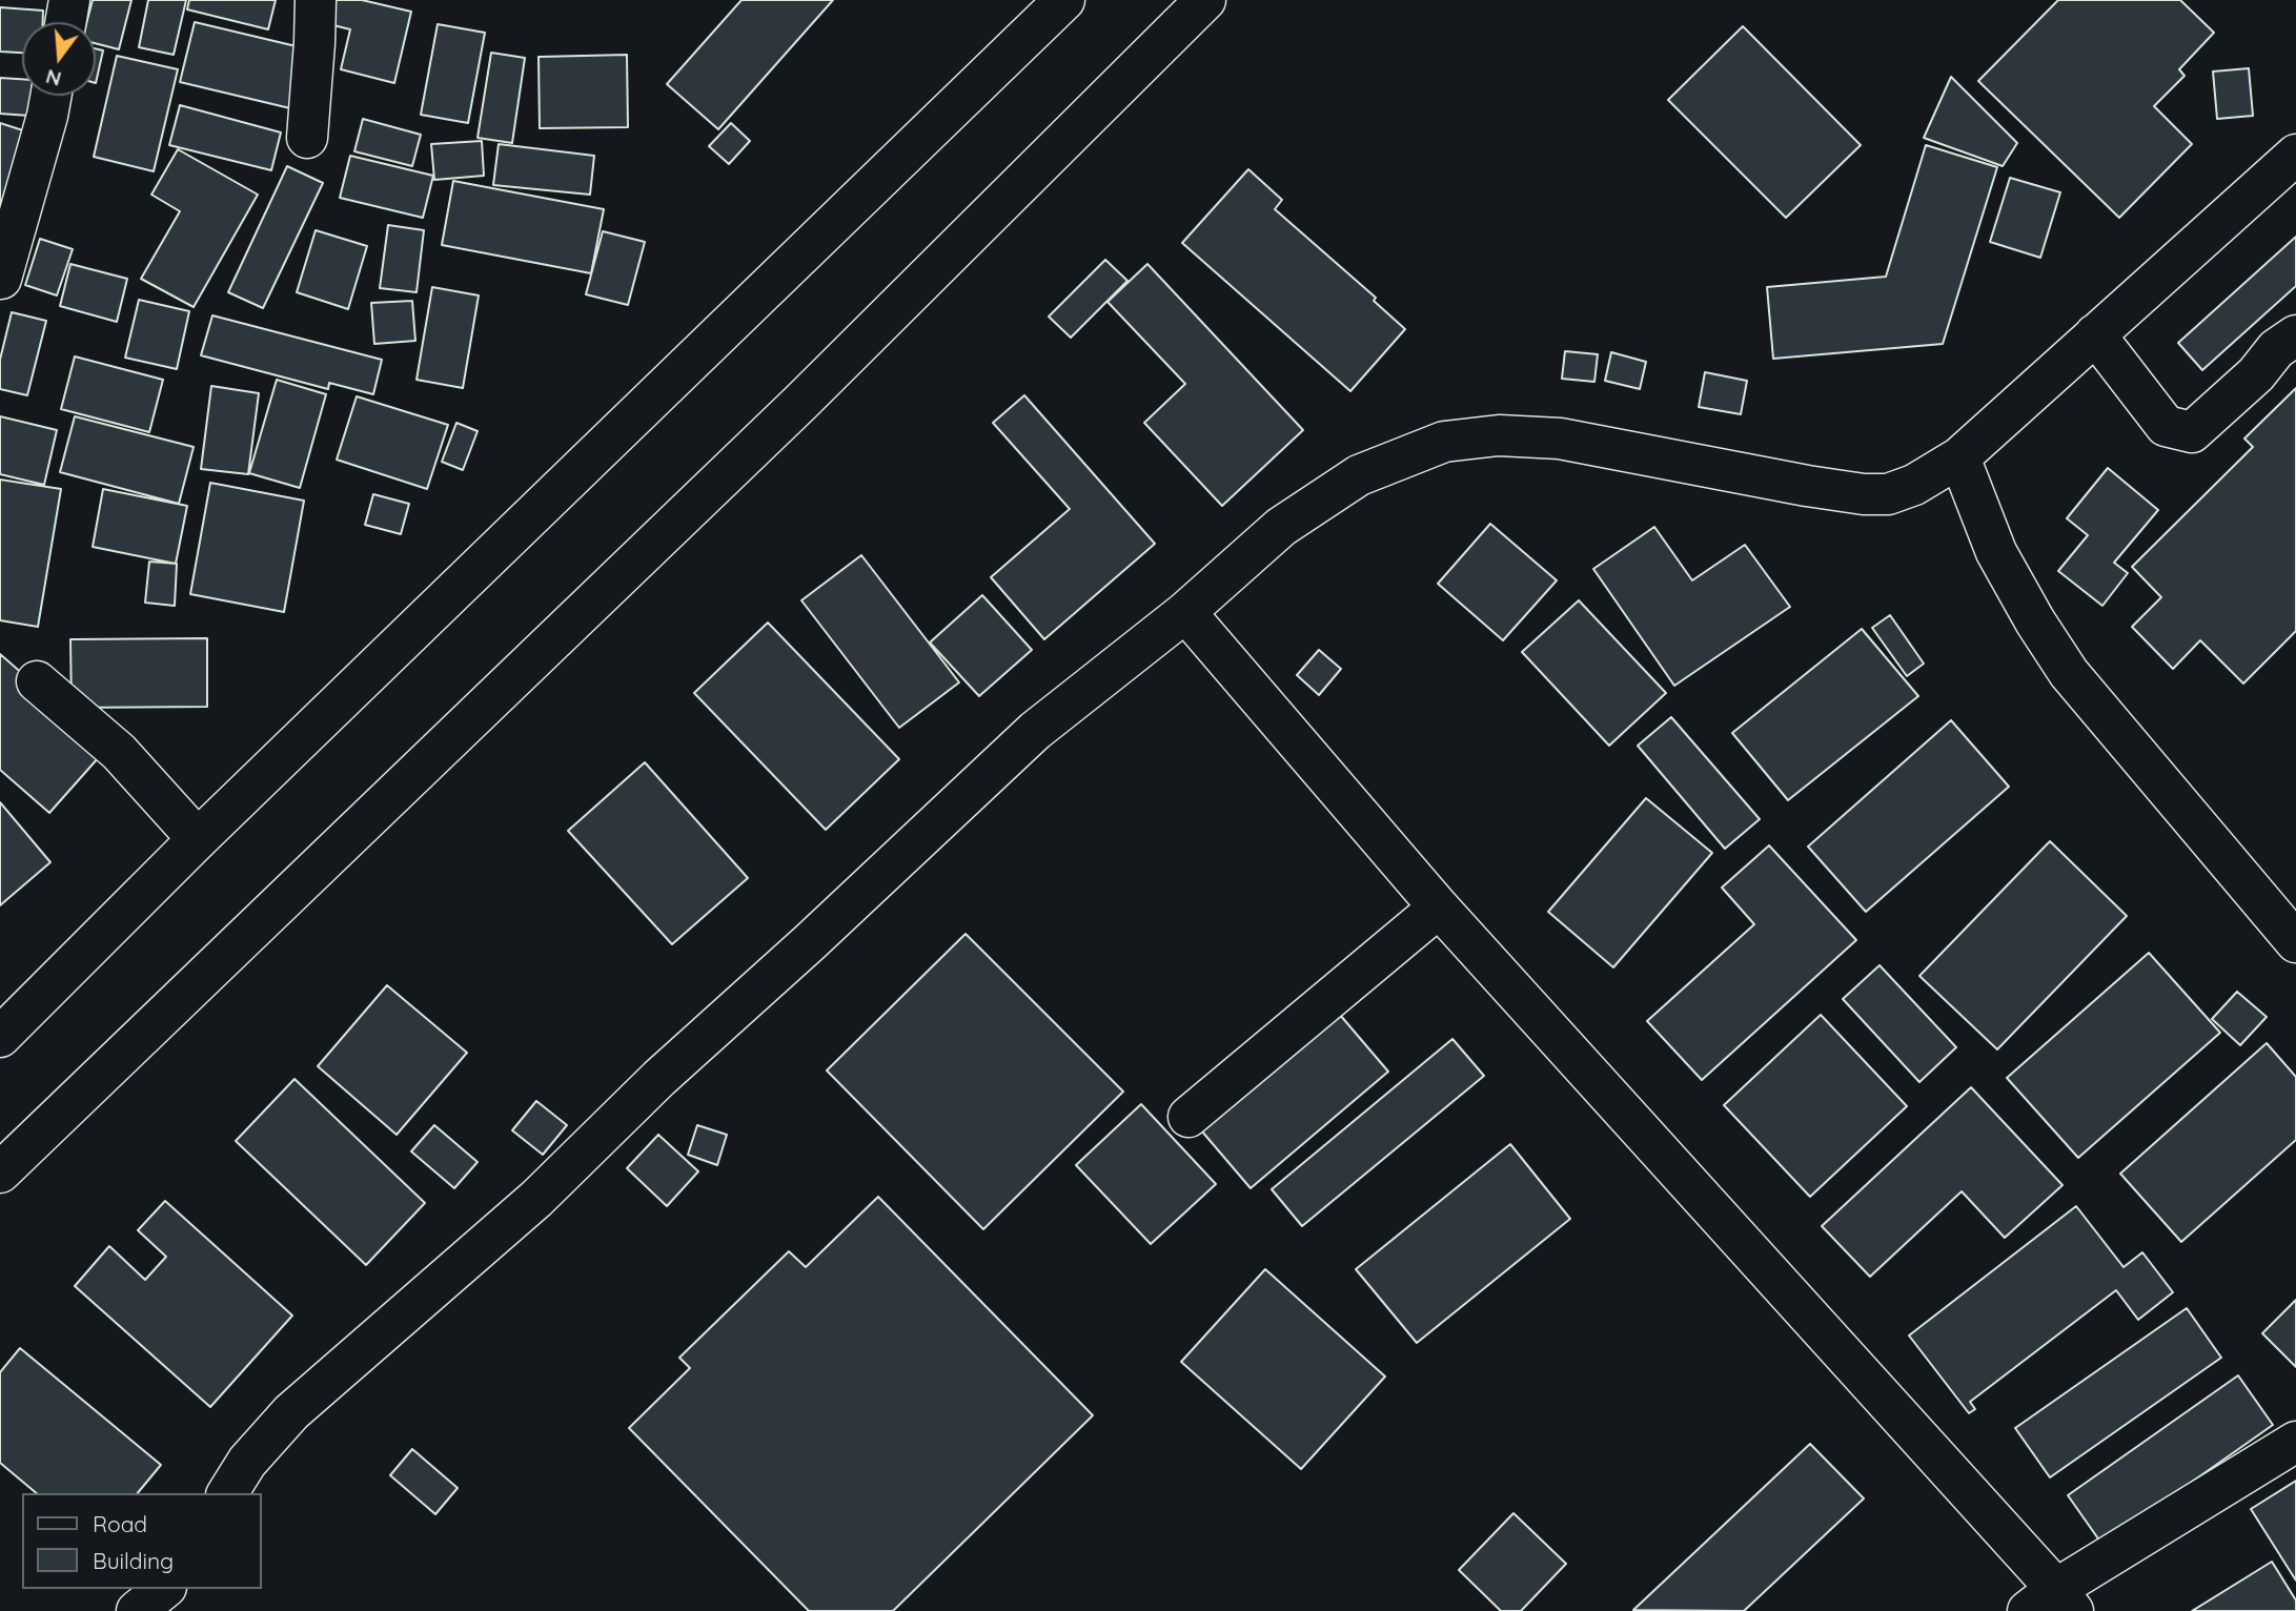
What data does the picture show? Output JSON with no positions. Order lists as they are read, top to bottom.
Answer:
{
  "legend": ["Road", "Building"],
  "north": "bottom"
}
